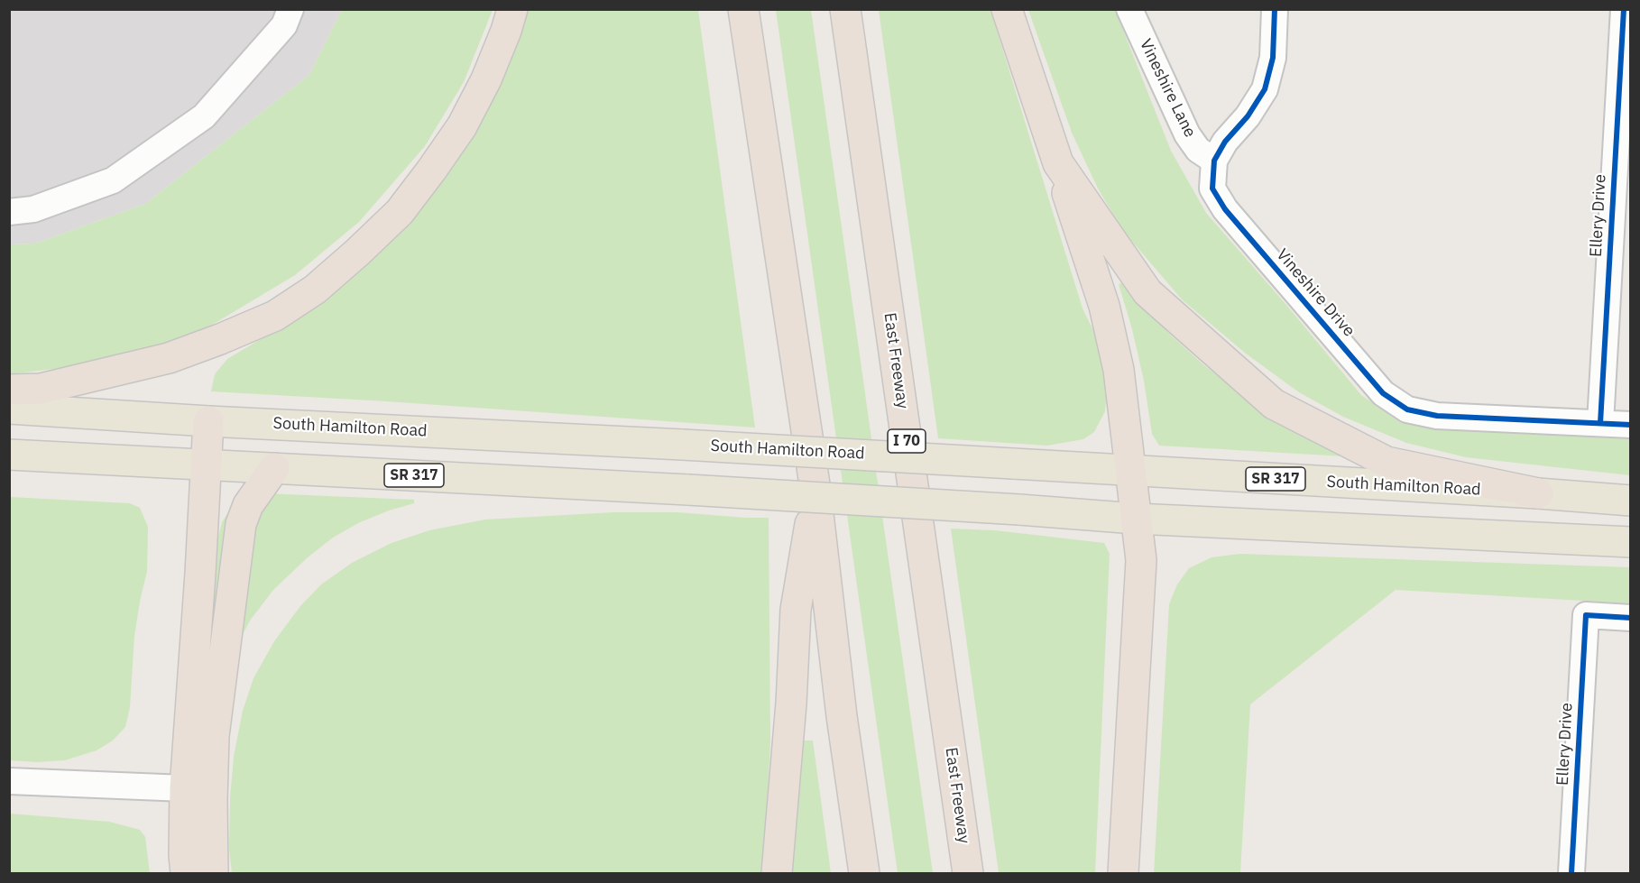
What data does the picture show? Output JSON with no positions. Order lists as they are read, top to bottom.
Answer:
{
  "streets": {
    "highway": ["East Freeway", "I 70"],
    "main road": ["South Hamilton Road", "SR 317"],
    "street": ["Vineshire Lane", "Ellery Drive", "Vineshire Drive"]
  },
  "crossings": [
    ["Vineshire Lane", "Vineshire Drive"],
    ["Ellery Drive", "Vineshire Drive"]
  ]
}
